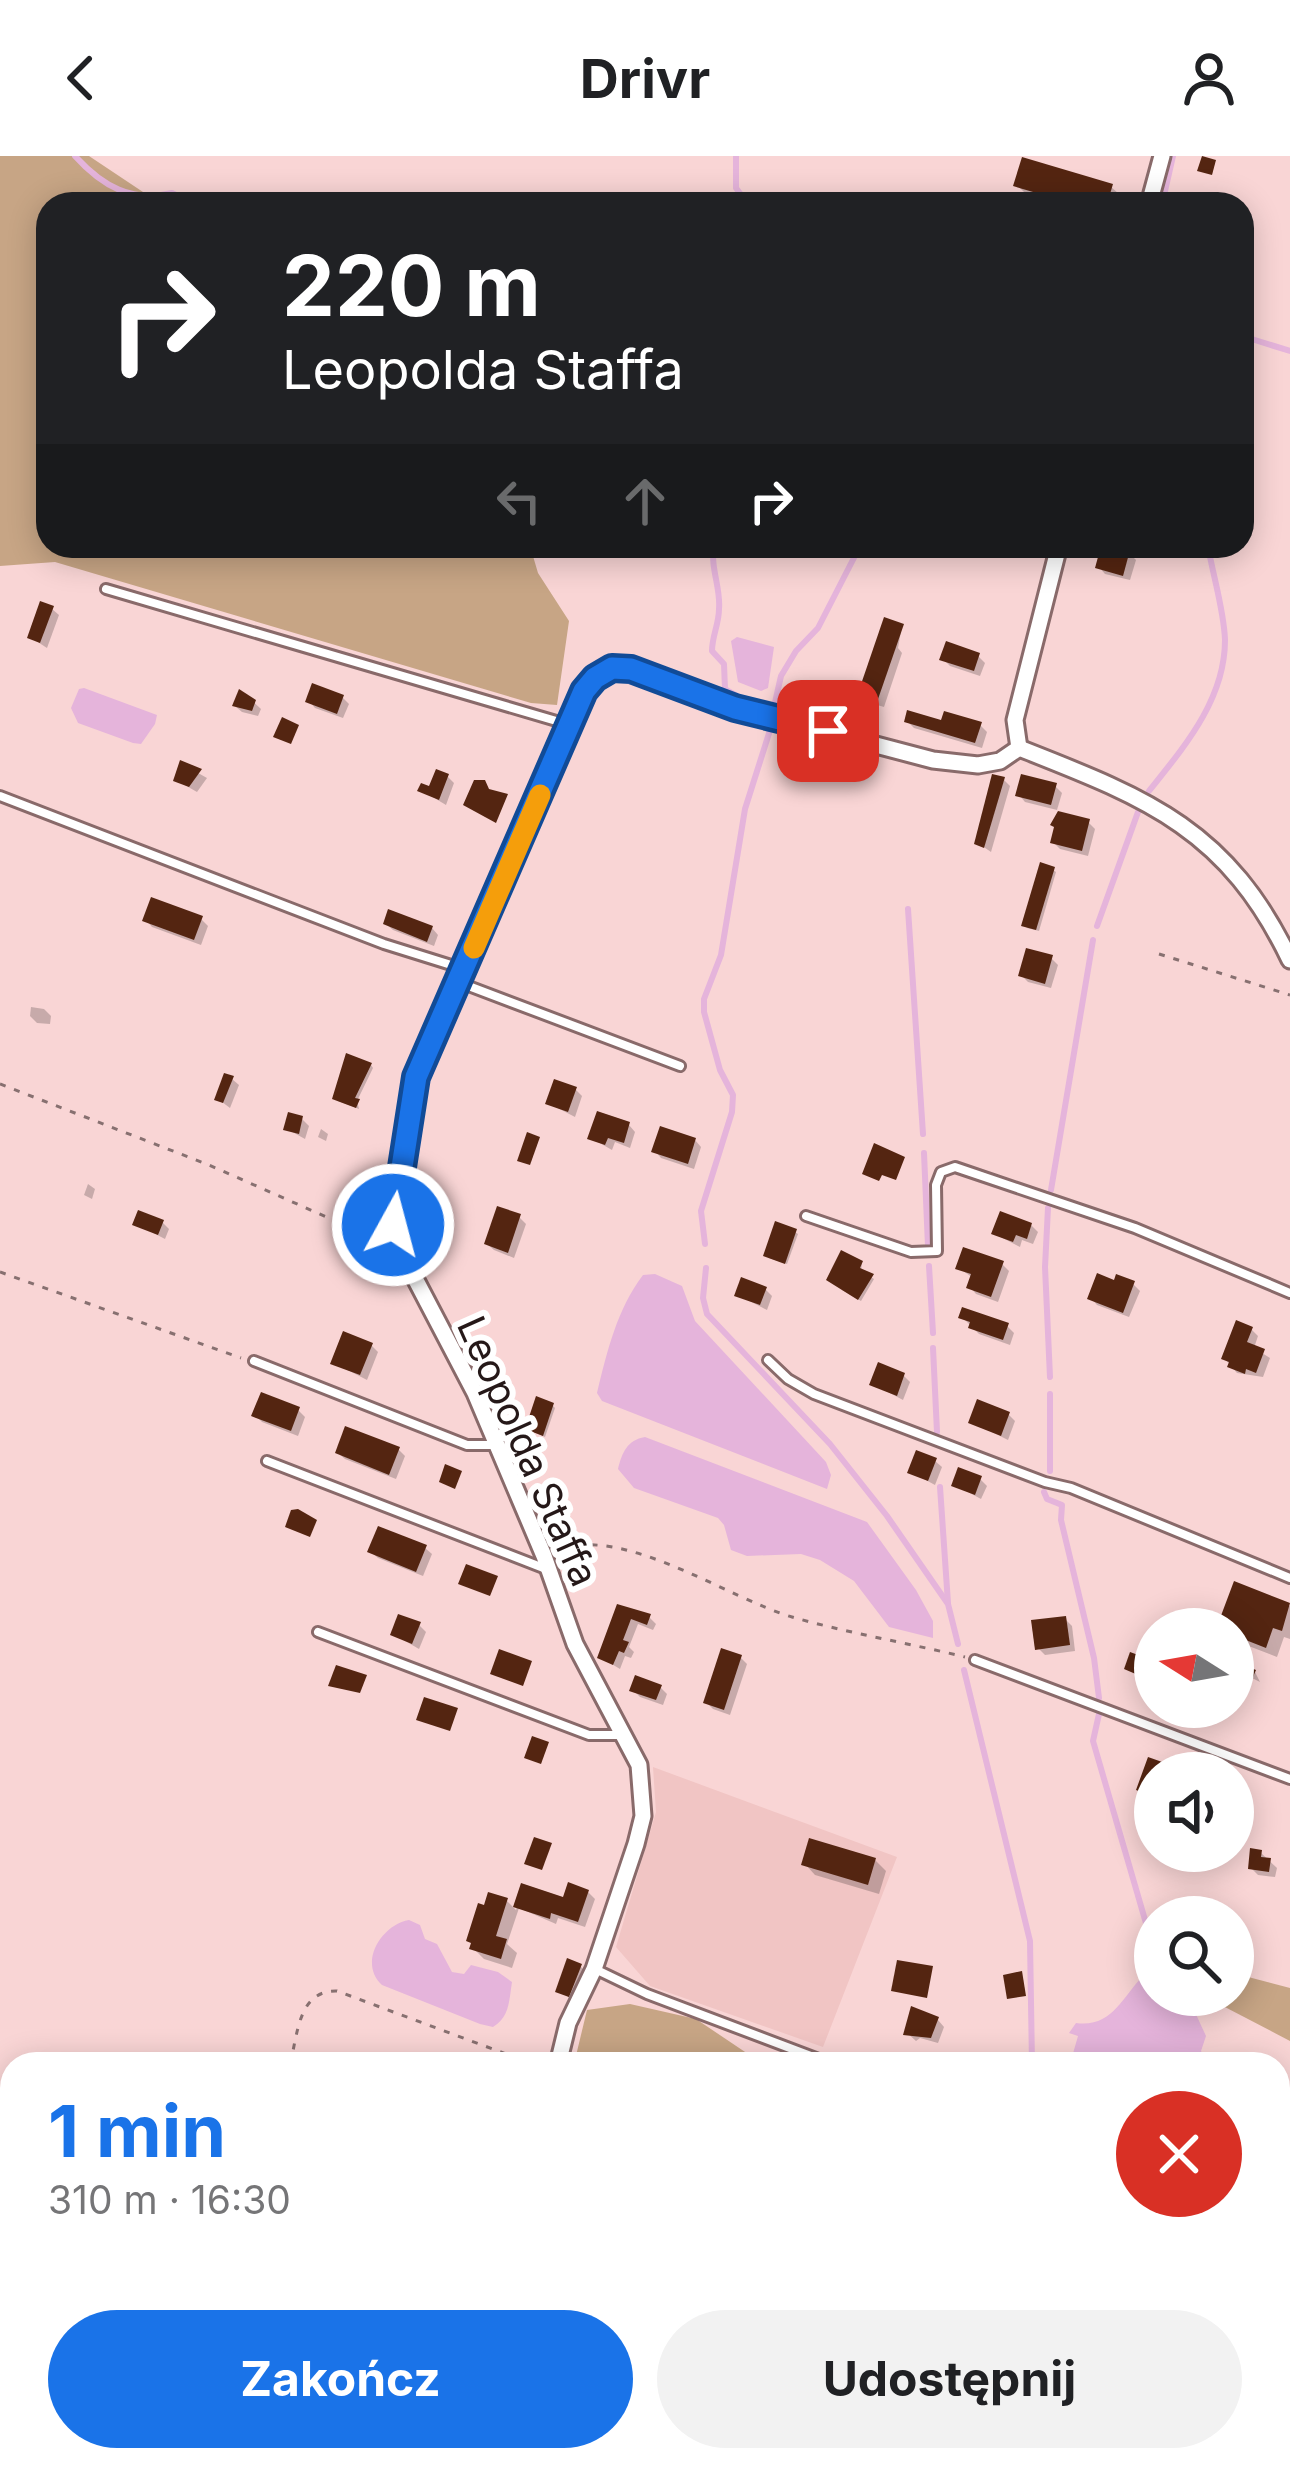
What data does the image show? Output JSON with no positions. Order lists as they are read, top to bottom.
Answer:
{
  "streets": {
    "street": ["Leopolda Staffa"]
  },
  "north": "left",
  "page": {
    "header": "Drivr",
    "turn": ["220 m", "Leopolda Staffa"],
    "heading": ["1 min", "310 m · 16:30"],
    "buttons": ["Zakończ", "Udostępnij"]
  }
}
